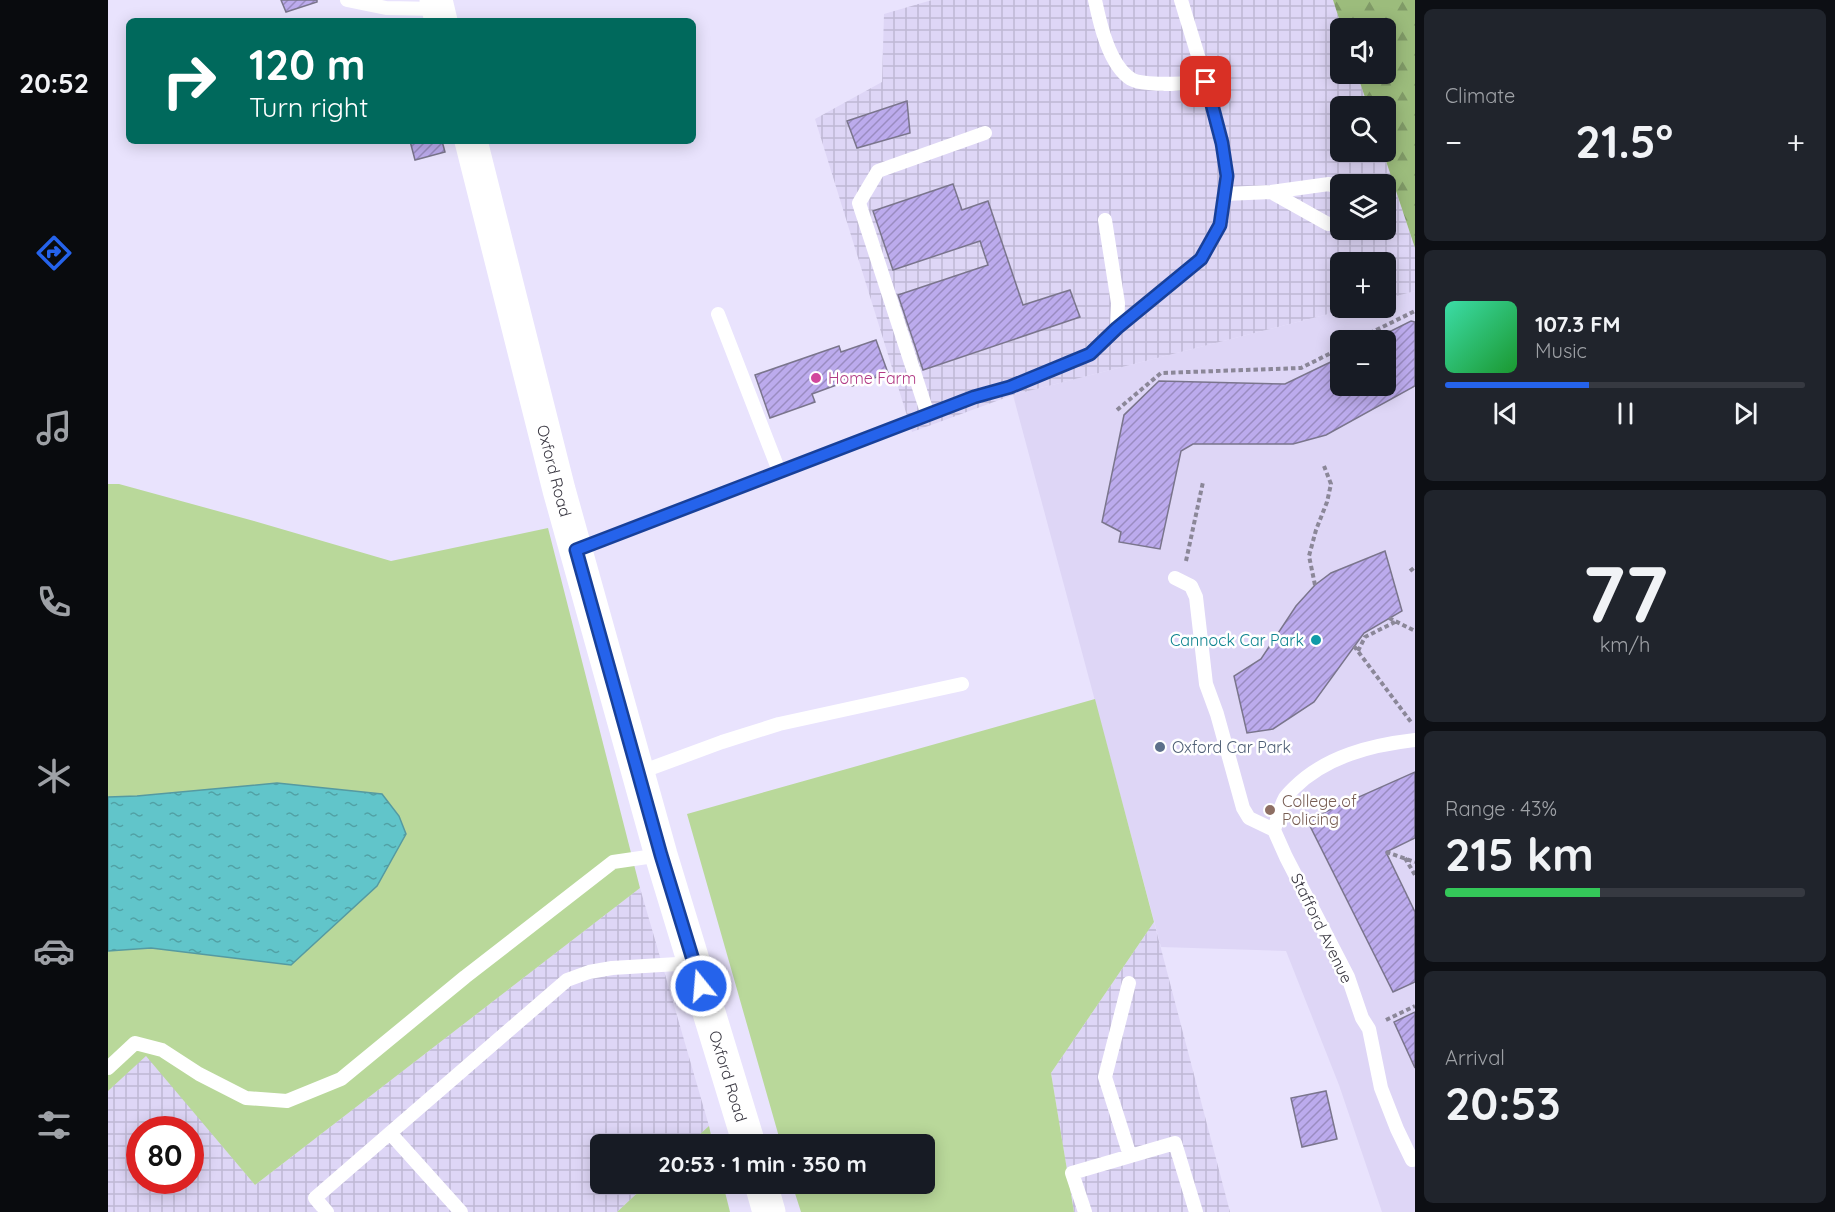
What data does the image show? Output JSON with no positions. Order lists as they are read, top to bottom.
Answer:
{
  "streets": {
    "highway": ["Oxford Road"],
    "lane": ["Stafford Avenue"]
  },
  "places": [
    "Home Farm",
    "Cannock Car Park",
    "Oxford Car Park",
    "College of Policing"
  ],
  "page": {
    "tabs": "20:52",
    "tile": [
      "Climate",
      ["77", "km/h"],
      ["Range · 43%", "215 km"],
      ["Arrival", "20:53"]
    ],
    "map_buttons": ["+", "−"],
    "turn": ["120 m", "Turn right"],
    "heat": ["−", "21.5°", "+"],
    "song": ["107.3 FM", "Music"],
    "limit": "80",
    "trip": "20:53 · 1 min · 350 m"
  }
}
